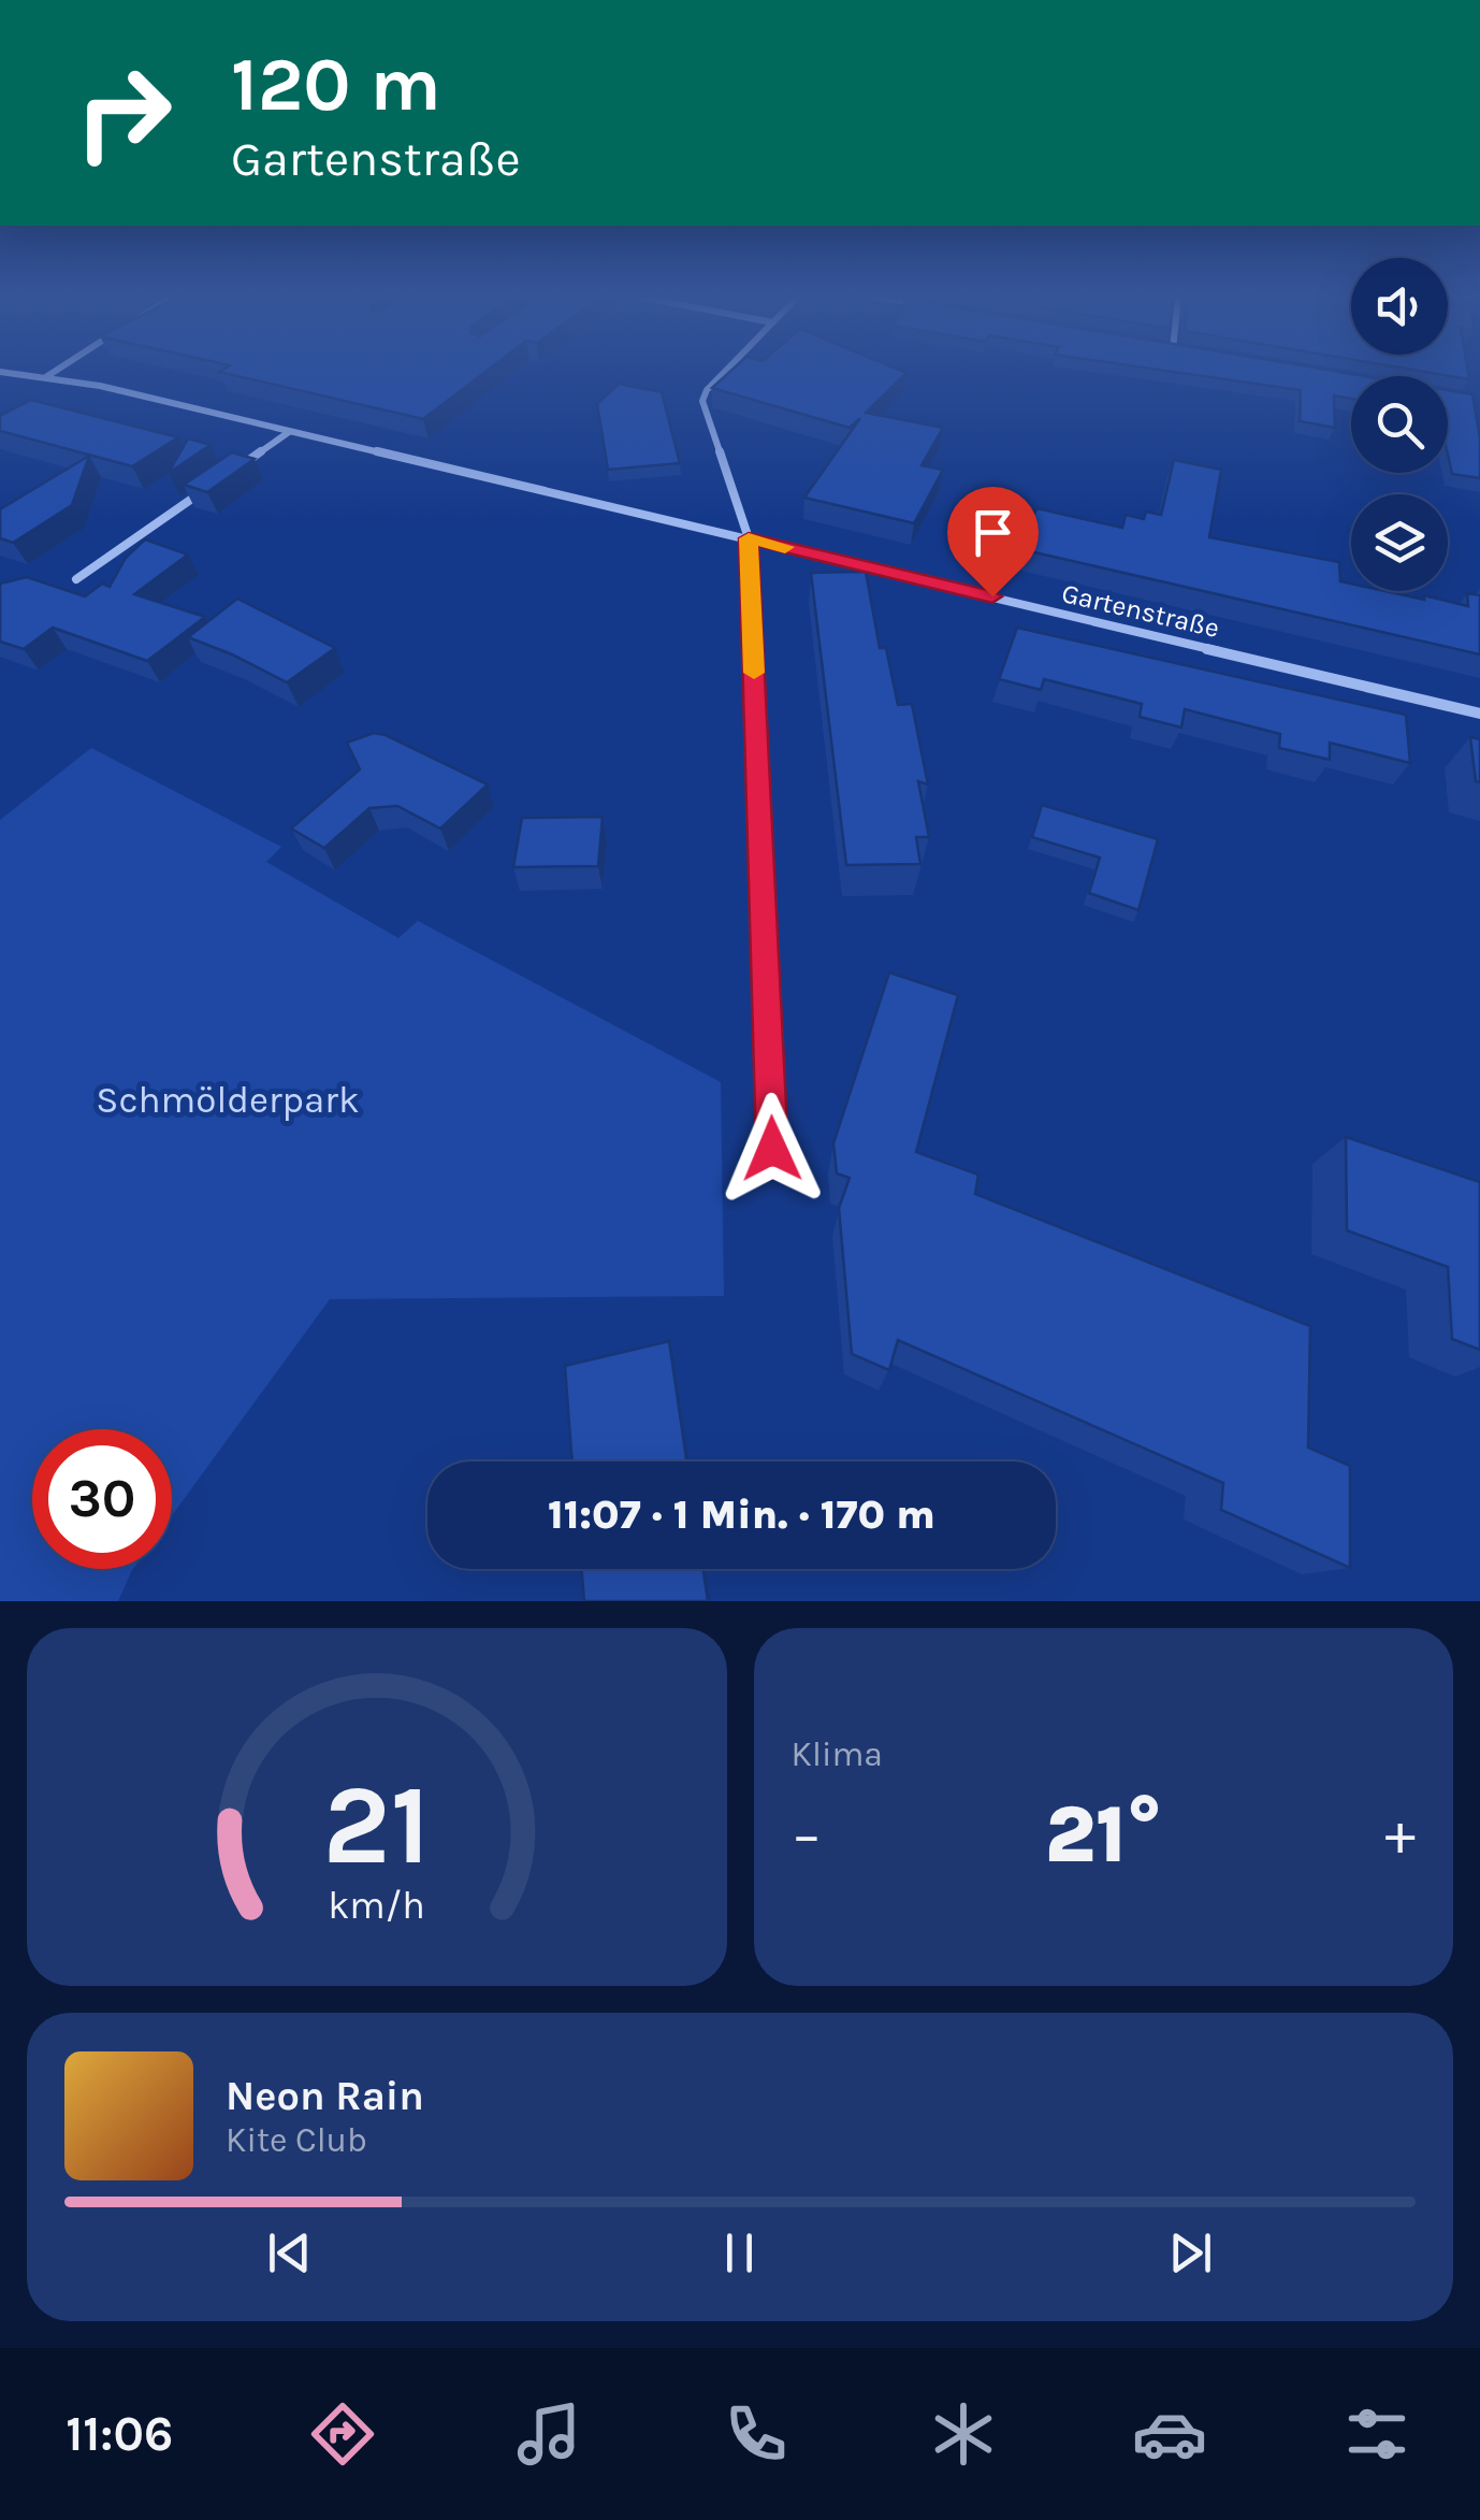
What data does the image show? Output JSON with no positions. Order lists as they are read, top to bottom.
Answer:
{
  "streets": {
    "street": ["Gartenstraße"]
  },
  "parks": ["Schmölderpark"],
  "page": {
    "turn": ["120 m", "Gartenstraße"],
    "limit": "30",
    "trip": "11:07 · 1 Min. · 170 m",
    "tile": "Klima",
    "heat": ["−", "21°", "+"],
    "song": ["Neon Rain", "Kite Club"],
    "tabs": "11:06",
    "gauge": ["21", "km/h"]
  }
}
